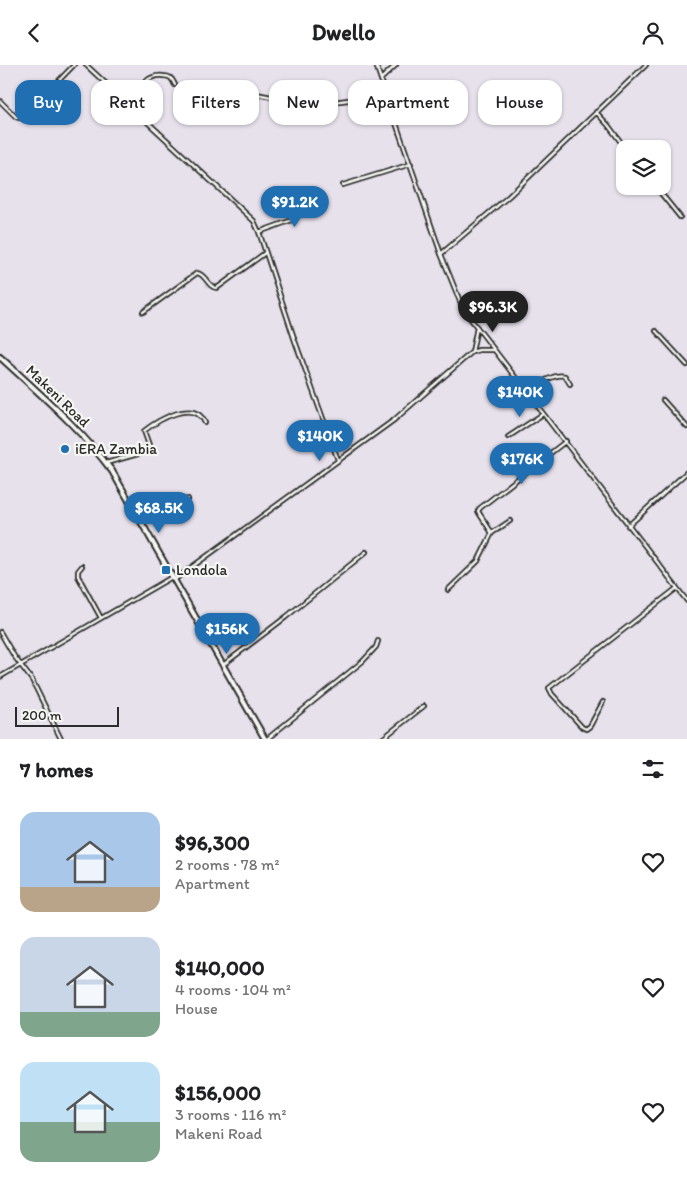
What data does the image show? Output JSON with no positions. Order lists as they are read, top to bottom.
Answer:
{
  "streets": {
    "main road": ["Makeni Road"]
  },
  "places": {
    "other": ["iERA Zambia"],
    "transit": ["Londola"]
  },
  "scale_bar": "200 m",
  "page": {
    "header": "Dwello",
    "chip": [
      "Buy",
      "Rent",
      "Filters",
      "New",
      "Apartment",
      "House"
    ],
    "price": [
      "$91.2K",
      "$96.3K",
      "$140K",
      "$140K",
      "$176K",
      "$68.5K",
      "$156K"
    ],
    "scale": "200 m",
    "heading": "7 homes",
    "list": [
      {
        "name": "$96,300",
        "note": "2 rooms · 78 m² · Apartment"
      },
      {
        "name": "$140,000",
        "note": "4 rooms · 104 m² · House"
      },
      {
        "name": "$156,000",
        "note": "3 rooms · 116 m² · Makeni Road"
      }
    ]
  }
}
